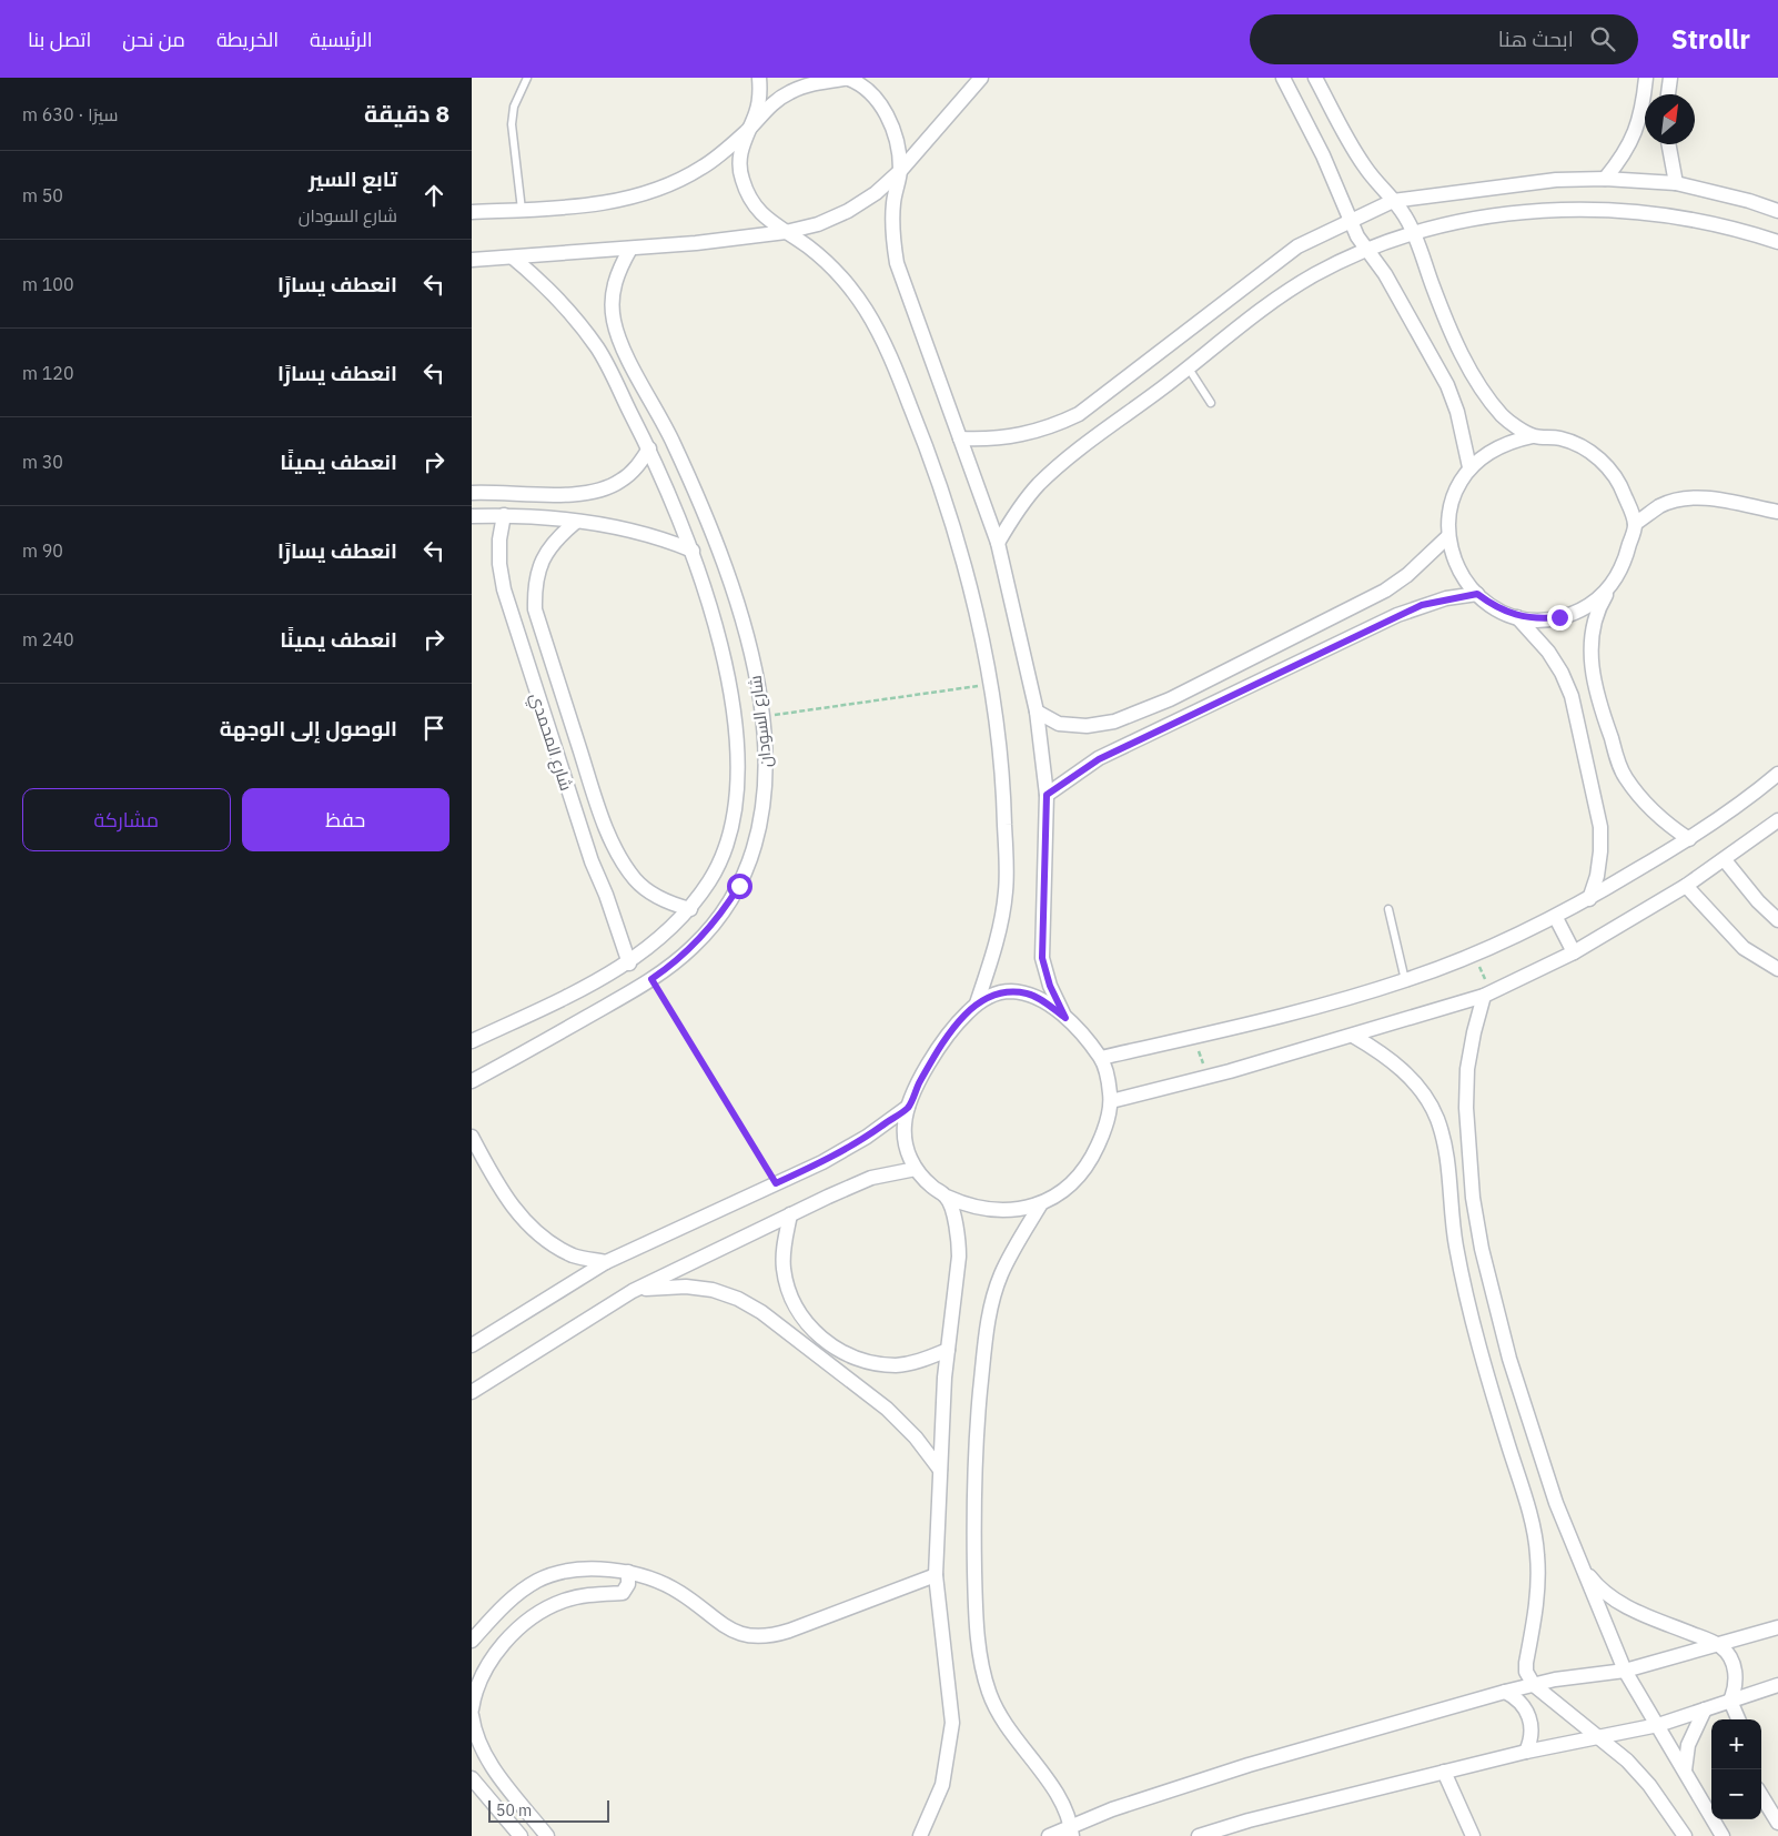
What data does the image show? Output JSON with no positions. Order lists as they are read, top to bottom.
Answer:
{
  "streets": {
    "street": ["شارع السودان", "شارع المحمدي"]
  },
  "crossings": [
    ["شارع السودان", "شارع المحمدي"]
  ],
  "scale_bar": "50 m",
  "north": "top right",
  "page": {
    "header": "Strollr",
    "search": "ابحث هنا",
    "nav": [
      "الرئيسية",
      "الخريطة",
      "من نحن",
      "اتصل بنا"
    ],
    "heading": ["8 دقيقة", "سيرًا · 630 m"],
    "list": [
      ["تابع السير", "شارع السودان", "50 m"],
      ["انعطف يسارًا", "100 m"],
      ["انعطف يسارًا", "120 m"],
      ["انعطف يمينًا", "30 m"],
      ["انعطف يسارًا", "90 m"],
      ["انعطف يمينًا", "240 m"],
      "الوصول إلى الوجهة"
    ],
    "buttons": ["حفظ", "مشاركة"],
    "map_buttons": ["+", "−"],
    "scale": "50 m"
  }
}
